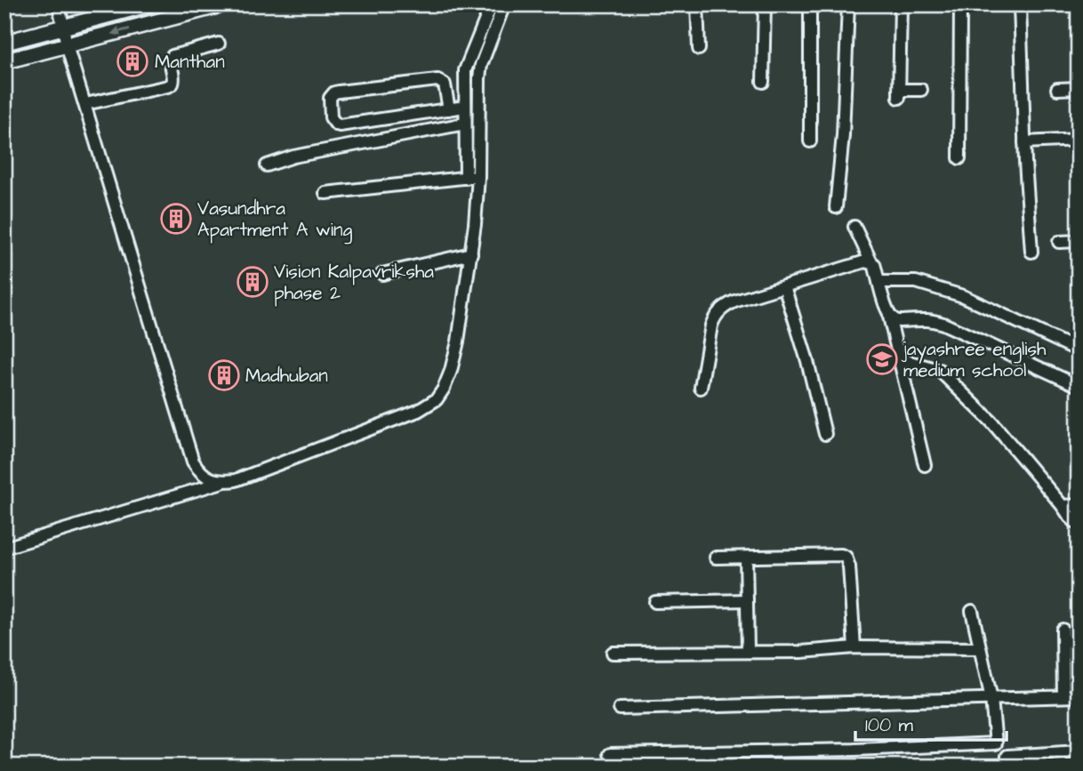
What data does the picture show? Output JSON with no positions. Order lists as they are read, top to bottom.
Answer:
{
  "places": {
    "building": [
      "Manthan",
      "Vasundhra Apartment A wing",
      "Vision Kalpavriksha phase 2",
      "Madhuban"
    ],
    "school or university": ["jayashree english medium school"]
  },
  "scale_bar": "100 m"
}
